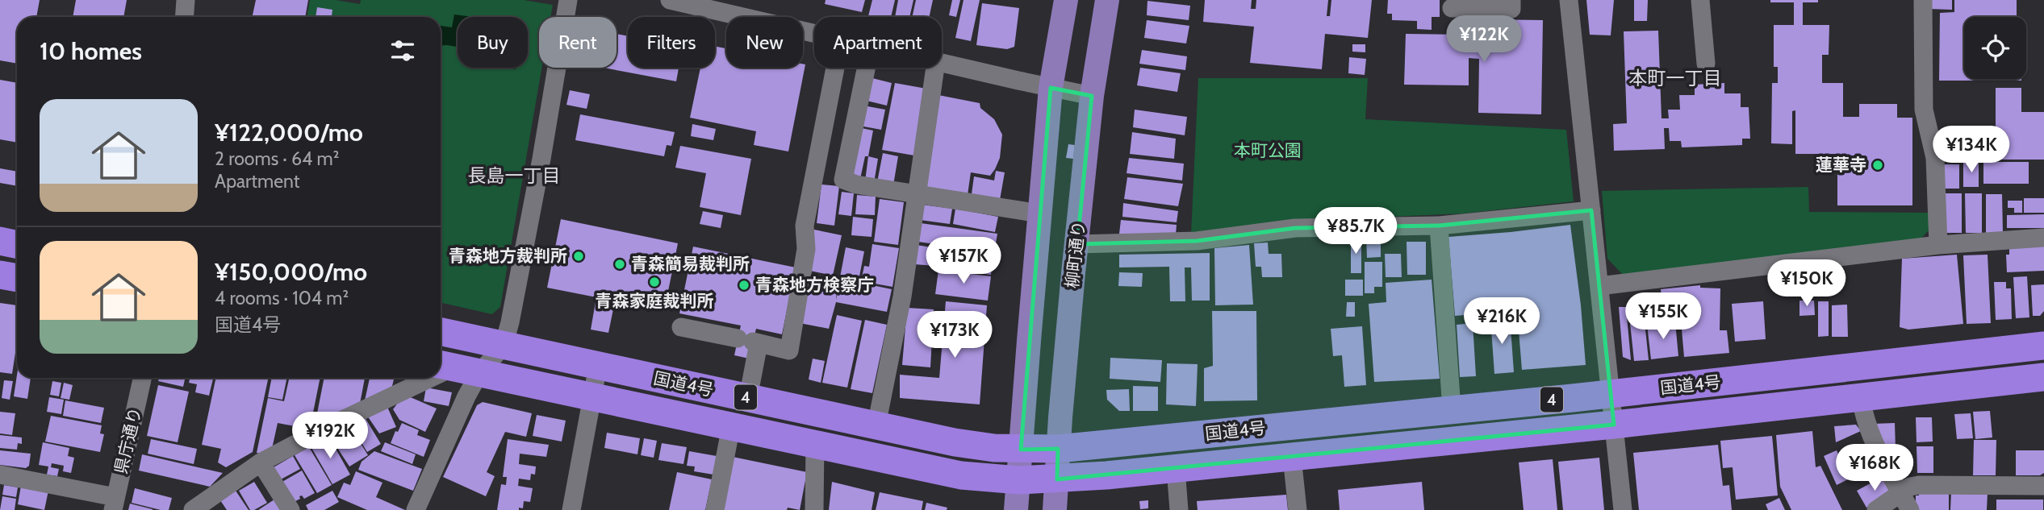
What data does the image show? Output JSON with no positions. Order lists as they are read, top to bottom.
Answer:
{
  "streets": {
    "highway": ["国道4号", "4"],
    "main road": ["柳町通り"],
    "street": ["県庁通り"]
  },
  "crossings": [
    ["柳町通り", "国道4号"]
  ],
  "districts": ["本町一丁目", "長島一丁目"],
  "parks": ["本町公園"],
  "places": [
    "蓮華寺",
    "青森地方裁判所",
    "青森簡易裁判所",
    "青森家庭裁判所",
    "青森地方検察庁"
  ],
  "page": {
    "price": [
      "¥122K",
      "¥134K",
      "¥85.7K",
      "¥157K",
      "¥150K",
      "¥155K",
      "¥216K",
      "¥173K",
      "¥192K",
      "¥168K"
    ],
    "chip": [
      "Buy",
      "Rent",
      "Filters",
      "New",
      "Apartment"
    ],
    "heading": "10 homes",
    "list": [
      {
        "name": "¥122,000/mo",
        "note": "2 rooms · 64 m² · Apartment"
      },
      {
        "name": "¥150,000/mo",
        "note": "4 rooms · 104 m² · 国道4号"
      }
    ]
  }
}
